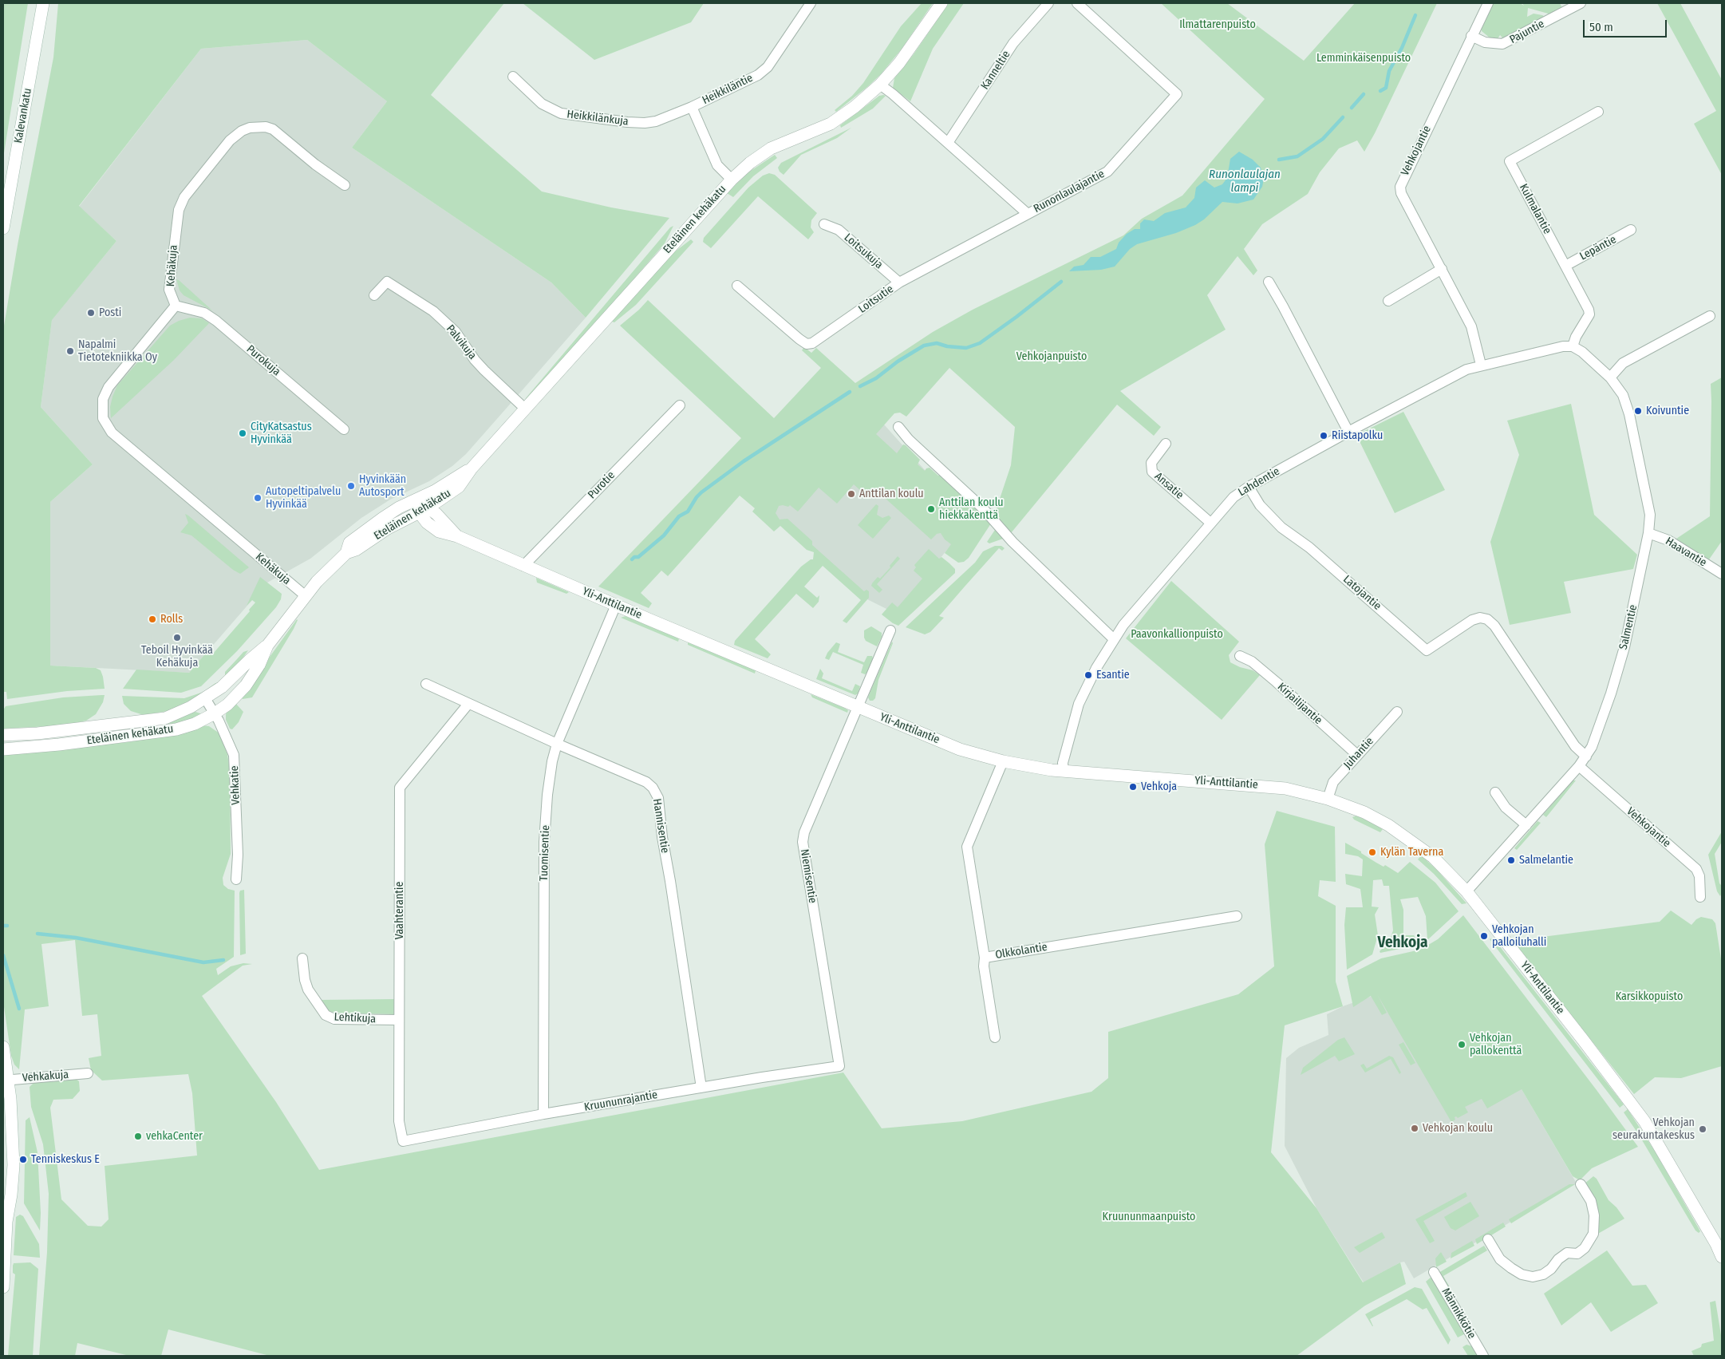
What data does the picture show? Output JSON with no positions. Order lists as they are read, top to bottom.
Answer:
{
  "streets": {
    "street": [
      "Pajuntie",
      "Kanneltie",
      "Heikkiläntie",
      "Kalevankatu",
      "Heikkilänkuja",
      "Vehkojantie",
      "Runonlaulajantie",
      "Kulmalantie",
      "Eteläinen kehäkatu",
      "Lepäntie",
      "Loitsukuja",
      "Kehäkuja",
      "Loitsutie",
      "Palvikuja",
      "Purokuja",
      "Lahdentie",
      "Purotie",
      "Ansatie",
      "Haavantie",
      "Latojantie",
      "Yli-Anttilantie",
      "Salmentie",
      "Kirjailijantie",
      "Juhantie",
      "Vehkatie",
      "Hannisentie",
      "Tuomisentie",
      "Niemisentie",
      "Vaahterantie",
      "Olkkolantie",
      "Lehtikuja",
      "Vehkakuja",
      "Kruununrajantie",
      "Männikkötie"
    ]
  },
  "crossings": [
    ["Pajuntie", "Vehkojantie"],
    ["Kanneltie", "Runonlaulajantie"],
    ["Heikkiläntie", "Heikkilänkuja"],
    ["Heikkiläntie", "Eteläinen kehäkatu"],
    ["Vehkojantie", "Lahdentie"],
    ["Vehkojantie", "Salmentie"],
    ["Runonlaulajantie", "Eteläinen kehäkatu"],
    ["Runonlaulajantie", "Loitsutie"],
    ["Kulmalantie", "Lepäntie"],
    ["Kulmalantie", "Lahdentie"],
    ["Kulmalantie", "Salmentie"],
    ["Eteläinen kehäkatu", "Kehäkuja"],
    ["Eteläinen kehäkatu", "Palvikuja"],
    ["Eteläinen kehäkatu", "Yli-Anttilantie"],
    ["Eteläinen kehäkatu", "Vehkatie"],
    ["Loitsukuja", "Loitsutie"],
    ["Kehäkuja", "Purokuja"],
    ["Lahdentie", "Ansatie"],
    ["Lahdentie", "Latojantie"],
    ["Lahdentie", "Yli-Anttilantie"],
    ["Lahdentie", "Salmentie"],
    ["Purotie", "Yli-Anttilantie"],
    ["Haavantie", "Salmentie"],
    ["Latojantie", "Salmentie"],
    ["Yli-Anttilantie", "Salmentie"],
    ["Yli-Anttilantie", "Juhantie"],
    ["Yli-Anttilantie", "Tuomisentie"],
    ["Yli-Anttilantie", "Niemisentie"],
    ["Yli-Anttilantie", "Olkkolantie"],
    ["Kirjailijantie", "Juhantie"],
    ["Hannisentie", "Tuomisentie"],
    ["Hannisentie", "Vaahterantie"],
    ["Hannisentie", "Kruununrajantie"],
    ["Tuomisentie", "Kruununrajantie"],
    ["Niemisentie", "Kruununrajantie"],
    ["Vaahterantie", "Lehtikuja"],
    ["Vaahterantie", "Kruununrajantie"]
  ],
  "districts": ["Vehkoja"],
  "water": ["Runonlaulajan lampi"],
  "parks": [
    "Ilmattarenpuisto",
    "Lemminkäisenpuisto",
    "Vehkojanpuisto",
    "Paavonkallionpuisto",
    "Karsikkopuisto",
    "Kruununmaanpuisto"
  ],
  "places": [
    "Posti",
    "Napalmi Tietotekniikka Oy",
    "Koivuntie",
    "CityKatsastus Hyvinkää",
    "Riistapolku",
    "Hyvinkään Autosport",
    "Anttilan koulu",
    "Autopeltipalvelu Hyvinkää",
    "Anttilan koulu hiekkakenttä",
    "Rolls",
    "Teboil Hyvinkää Kehäkuja",
    "Esantie",
    "Vehkoja",
    "Kylän Taverna",
    "Salmelantie",
    "Vehkojan palloiluhalli",
    "Vehkojan pallokenttä",
    "Vehkojan koulu",
    "Vehkojan seurakuntakeskus",
    "vehkaCenter",
    "Tenniskeskus E"
  ],
  "scale_bar": "50 m"
}
